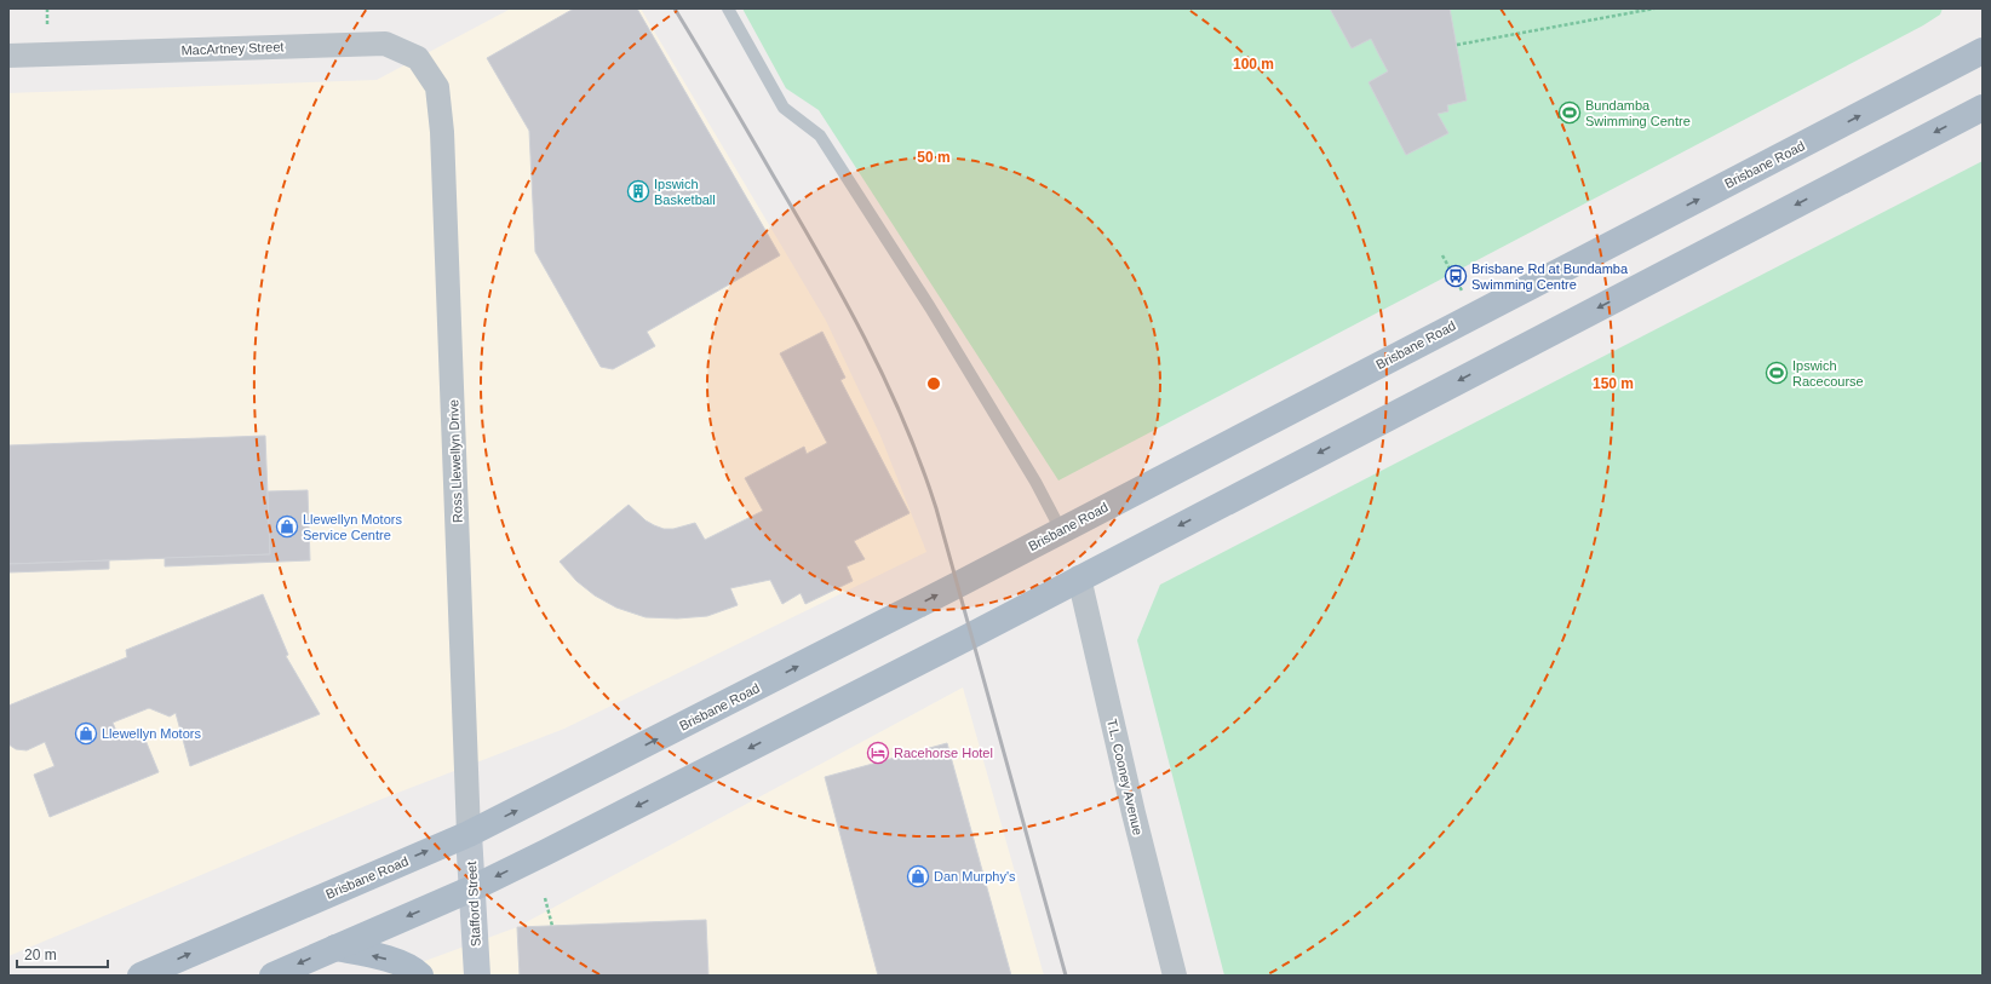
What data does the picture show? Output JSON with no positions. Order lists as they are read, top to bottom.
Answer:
{
  "streets": {
    "main road": ["Brisbane Road", "Stafford Street"],
    "street": ["MacArtney Street", "Ross Llewellyn Drive", "T.L. Cooney Avenue"]
  },
  "crossings": [
    ["MacArtney Street", "Ross Llewellyn Drive"],
    ["Brisbane Road", "Ross Llewellyn Drive"],
    ["Brisbane Road", "Stafford Street"],
    ["Ross Llewellyn Drive", "Stafford Street"]
  ],
  "places": {
    "sports": ["Bundamba Swimming Centre", "Ipswich Racecourse"],
    "building": ["Ipswich Basketball"],
    "bus stop": ["Brisbane Rd at Bundamba Swimming Centre"],
    "shop": ["Llewellyn Motors Service Centre", "Llewellyn Motors", "Dan Murphy's"],
    "hotel": ["Racehorse Hotel"]
  },
  "scale_bar": "20 m",
  "rings": ["100 m", "50 m", "150 m"]
}
